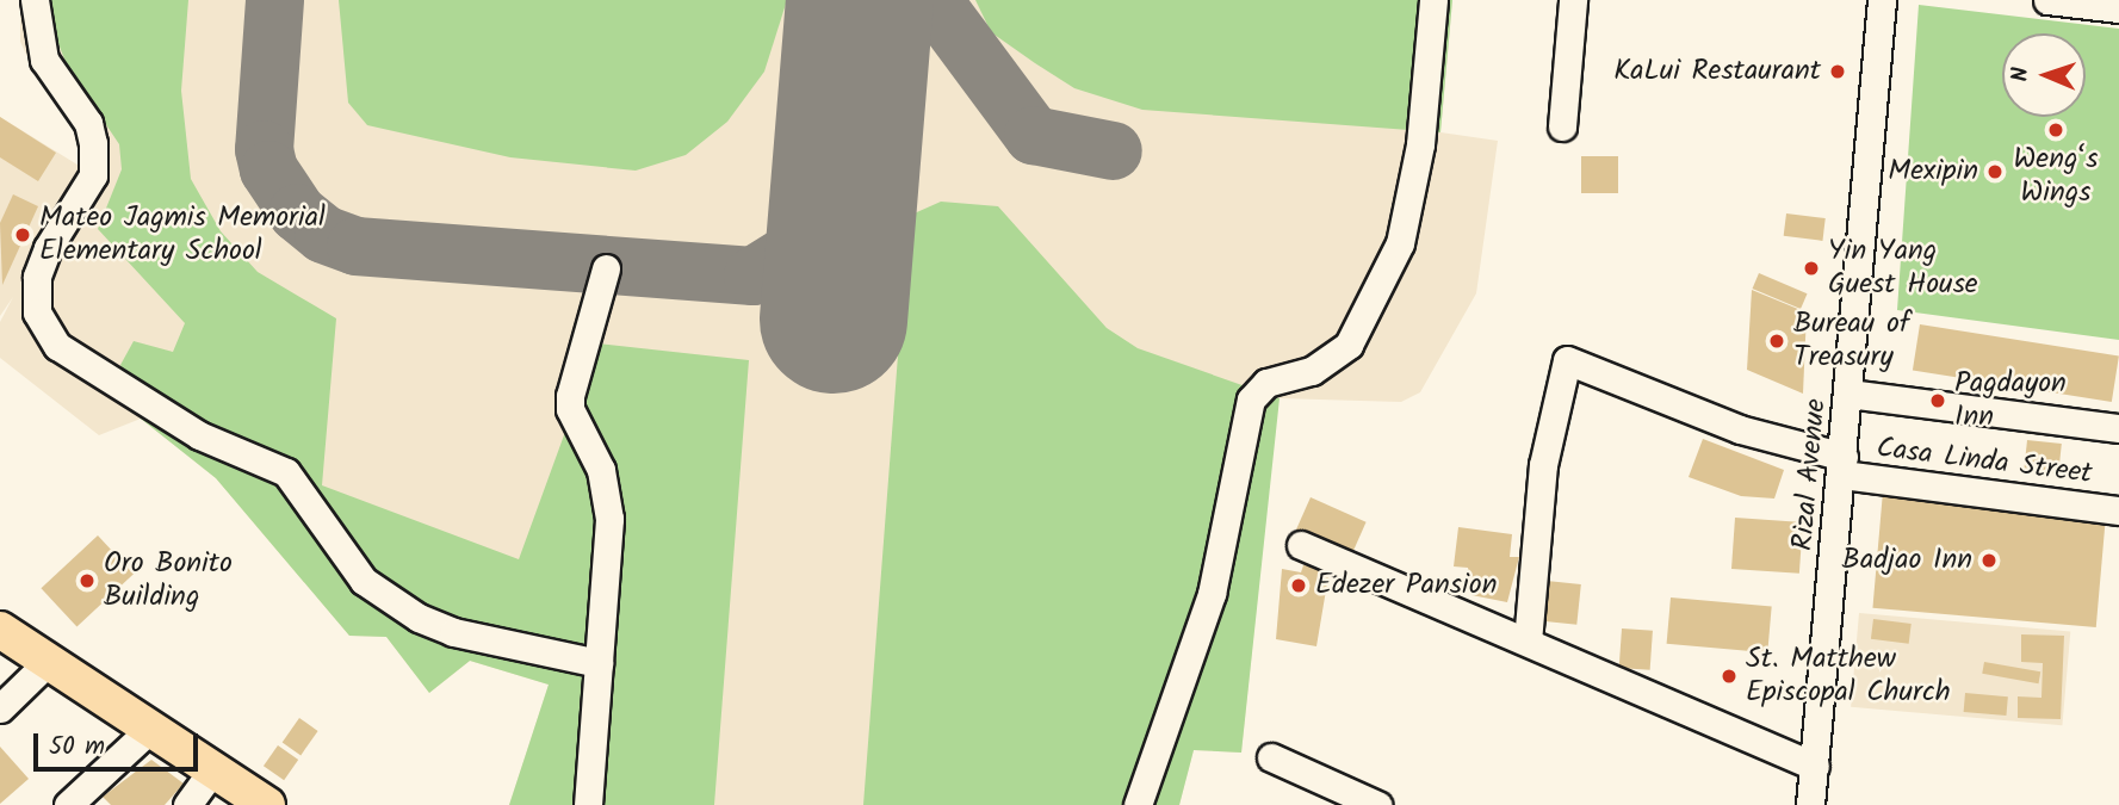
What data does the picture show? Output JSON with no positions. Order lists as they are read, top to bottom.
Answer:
{
  "streets": {
    "street": ["Casa Linda Street", "Rizal Avenue"]
  },
  "crossings": [
    ["Casa Linda Street", "Rizal Avenue"]
  ],
  "places": [
    "KaLui Restaurant",
    "Weng‘s Wings",
    "Mexipin",
    "Mateo Jagmis Memorial Elementary School",
    "Yin Yang Guest House",
    "Bureau of Treasury",
    "Pagdayon Inn",
    "Badjao Inn",
    "Oro Bonito Building",
    "Edezer Pansion",
    "St. Matthew Episcopal Church"
  ],
  "scale_bar": "50 m",
  "north": "left"
}
